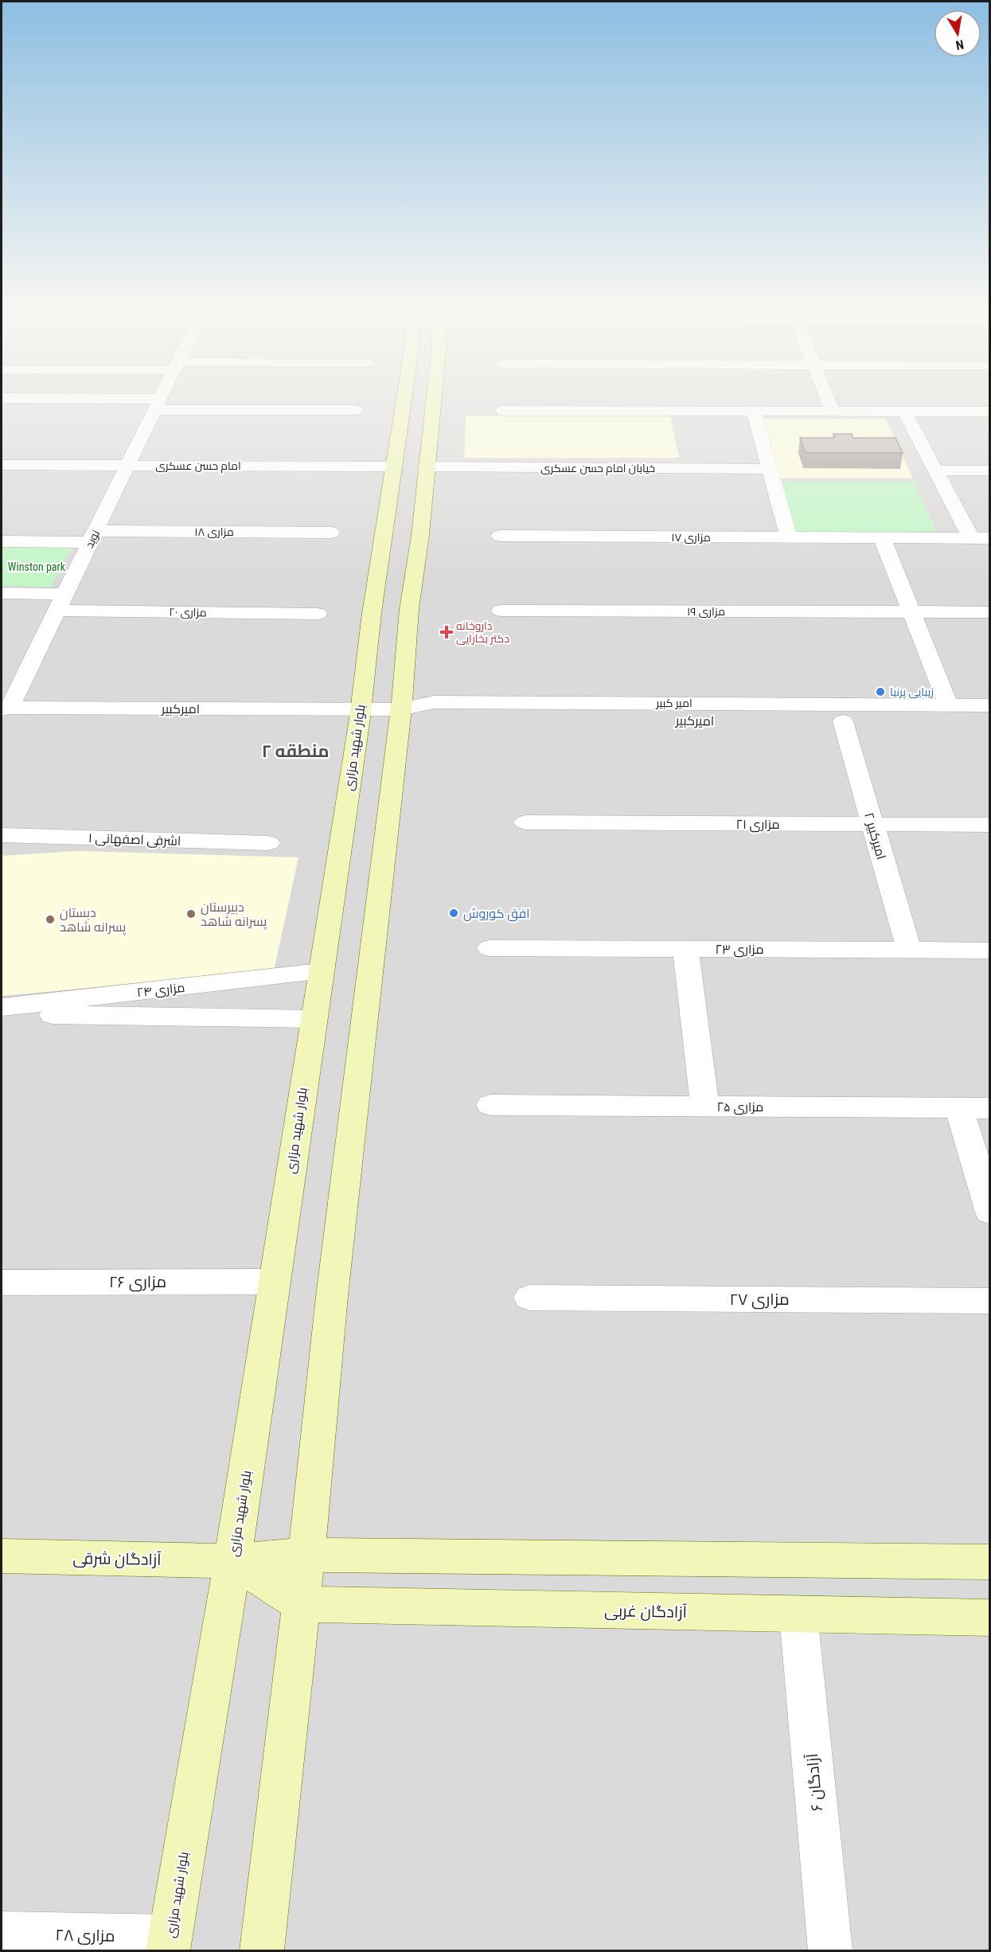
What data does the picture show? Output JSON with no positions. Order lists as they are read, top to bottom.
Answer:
{
  "streets": {
    "main road": ["بلوار شهید مزاری", "آزادگان شرقی", "آزادگان غربی"],
    "street": [
      "امام حسن عسکری",
      "خیابان امام حسن عسکری",
      "مزاری ۱۸",
      "مزاری ۱۷",
      "نوید",
      "مزاری ۱۹",
      "مزاری ۲۰",
      "امیر کبیر",
      "امیرکبیر",
      "مزاری ۲۱",
      "امیرکبیر ۲",
      "اشرفی اصفهانی ۱",
      "مزاری ۲۳",
      "مزاری ۲۴",
      "مزاری ۲۵",
      "مزاری ۲۶",
      "مزاری ۲۷",
      "آزادگان ۶",
      "مزاری ۲۸"
    ]
  },
  "crossings": [
    ["امام حسن عسکری", "نوید"],
    ["امام حسن عسکری", "بلوار شهید مزاری"],
    ["مزاری ۱۸", "نوید"],
    ["نوید", "مزاری ۲۰"],
    ["نوید", "امیرکبیر"],
    ["امیر کبیر", "امیرکبیر"],
    ["امیر کبیر", "بلوار شهید مزاری"],
    ["امیرکبیر", "بلوار شهید مزاری"],
    ["امیرکبیر", "امیرکبیر ۲"],
    ["بلوار شهید مزاری", "مزاری ۲۴"],
    ["بلوار شهید مزاری", "مزاری ۲۶"],
    ["بلوار شهید مزاری", "آزادگان شرقی"],
    ["بلوار شهید مزاری", "مزاری ۲۸"],
    ["مزاری ۲۱", "امیرکبیر ۲"],
    ["امیرکبیر ۲", "مزاری ۲۳"],
    ["آزادگان شرقی", "آزادگان غربی"],
    ["آزادگان غربی", "آزادگان ۶"]
  ],
  "districts": ["منطقه ۲"],
  "parks": ["Winston park"],
  "places": {
    "health": ["داروخانه دکتر بخارایی"],
    "other": [
      "زیبایی پرنیا",
      "افق کوروش",
      "دبیرستان پسرانه شاهد",
      "دبستان پسرانه شاهد"
    ]
  },
  "north": "bottom"
}
